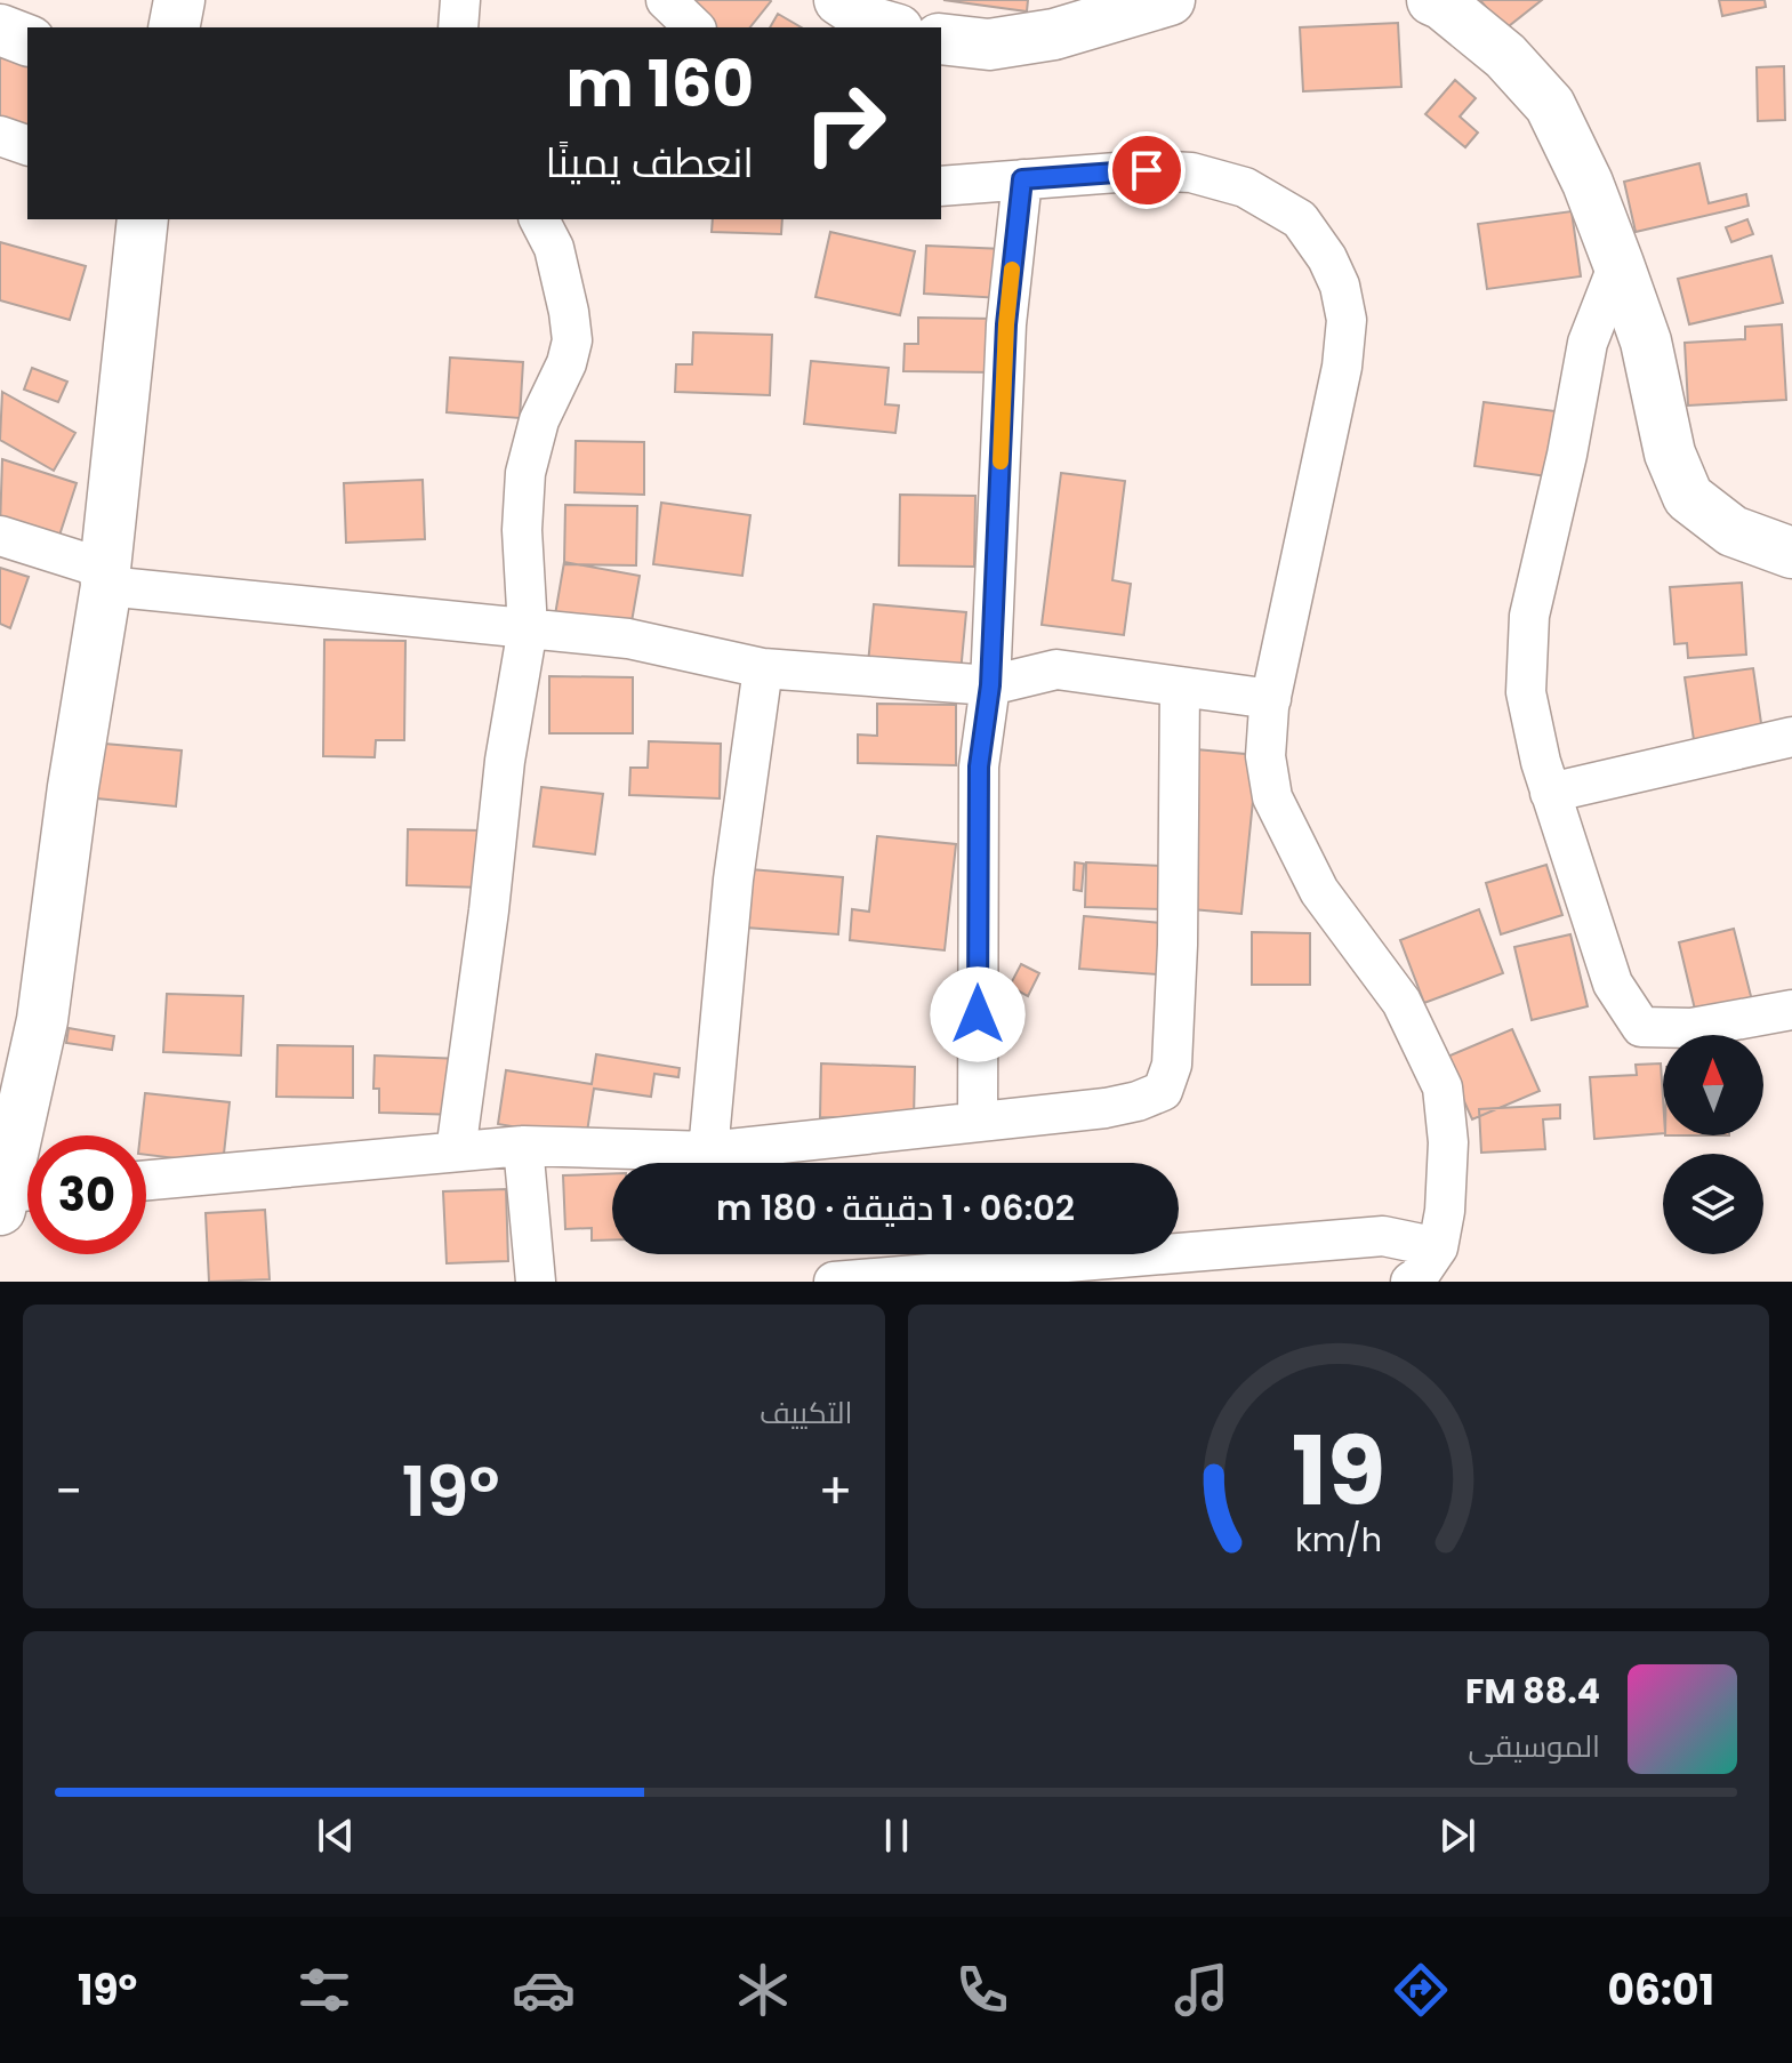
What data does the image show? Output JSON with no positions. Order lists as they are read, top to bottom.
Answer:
{
  "north": "top",
  "page": {
    "turn": ["160 m", "انعطف يمينًا"],
    "limit": "30",
    "trip": "06:02 · 1 دقيقة · 180 m",
    "tile": "التكييف",
    "heat": ["−", "19°", "+"],
    "song": ["88.4 FM", "الموسيقى"],
    "tabs": ["06:01", "19°"],
    "gauge": ["19", "km/h"]
  }
}
